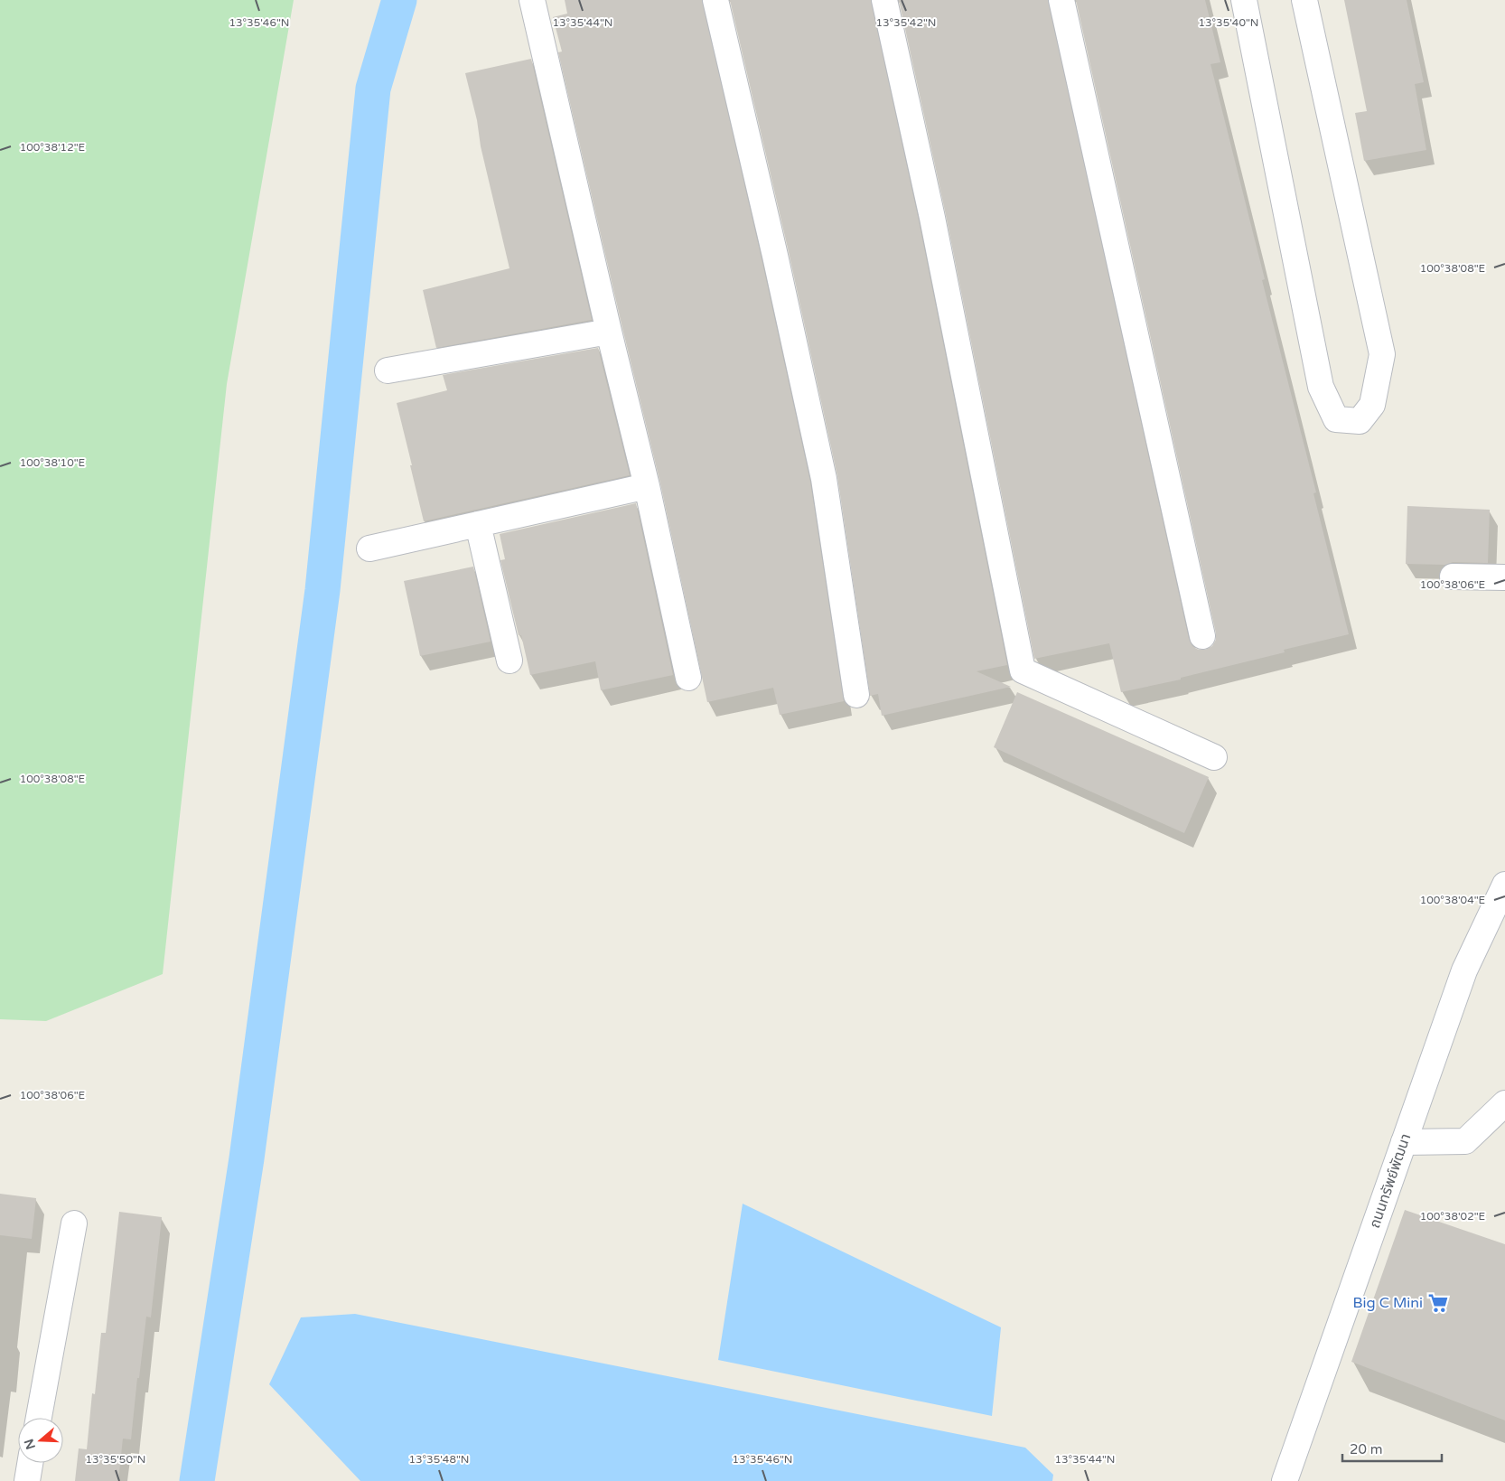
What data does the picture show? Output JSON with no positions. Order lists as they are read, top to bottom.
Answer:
{
  "streets": {
    "street": ["ถนนทรัพย์พัฒนา"]
  },
  "places": {
    "supermarket": ["Big C Mini"]
  },
  "scale_bar": "20 m",
  "north": "left",
  "coordinates": [
    "13°35'46\"N",
    "13°35'44\"N",
    "13°35'42\"N",
    "13°35'40\"N",
    "100°38'12\"E",
    "100°38'08\"E",
    "100°38'10\"E",
    "100°38'06\"E",
    "100°38'04\"E",
    "100°38'02\"E",
    "13°35'50\"N",
    "13°35'48\"N"
  ]
}
